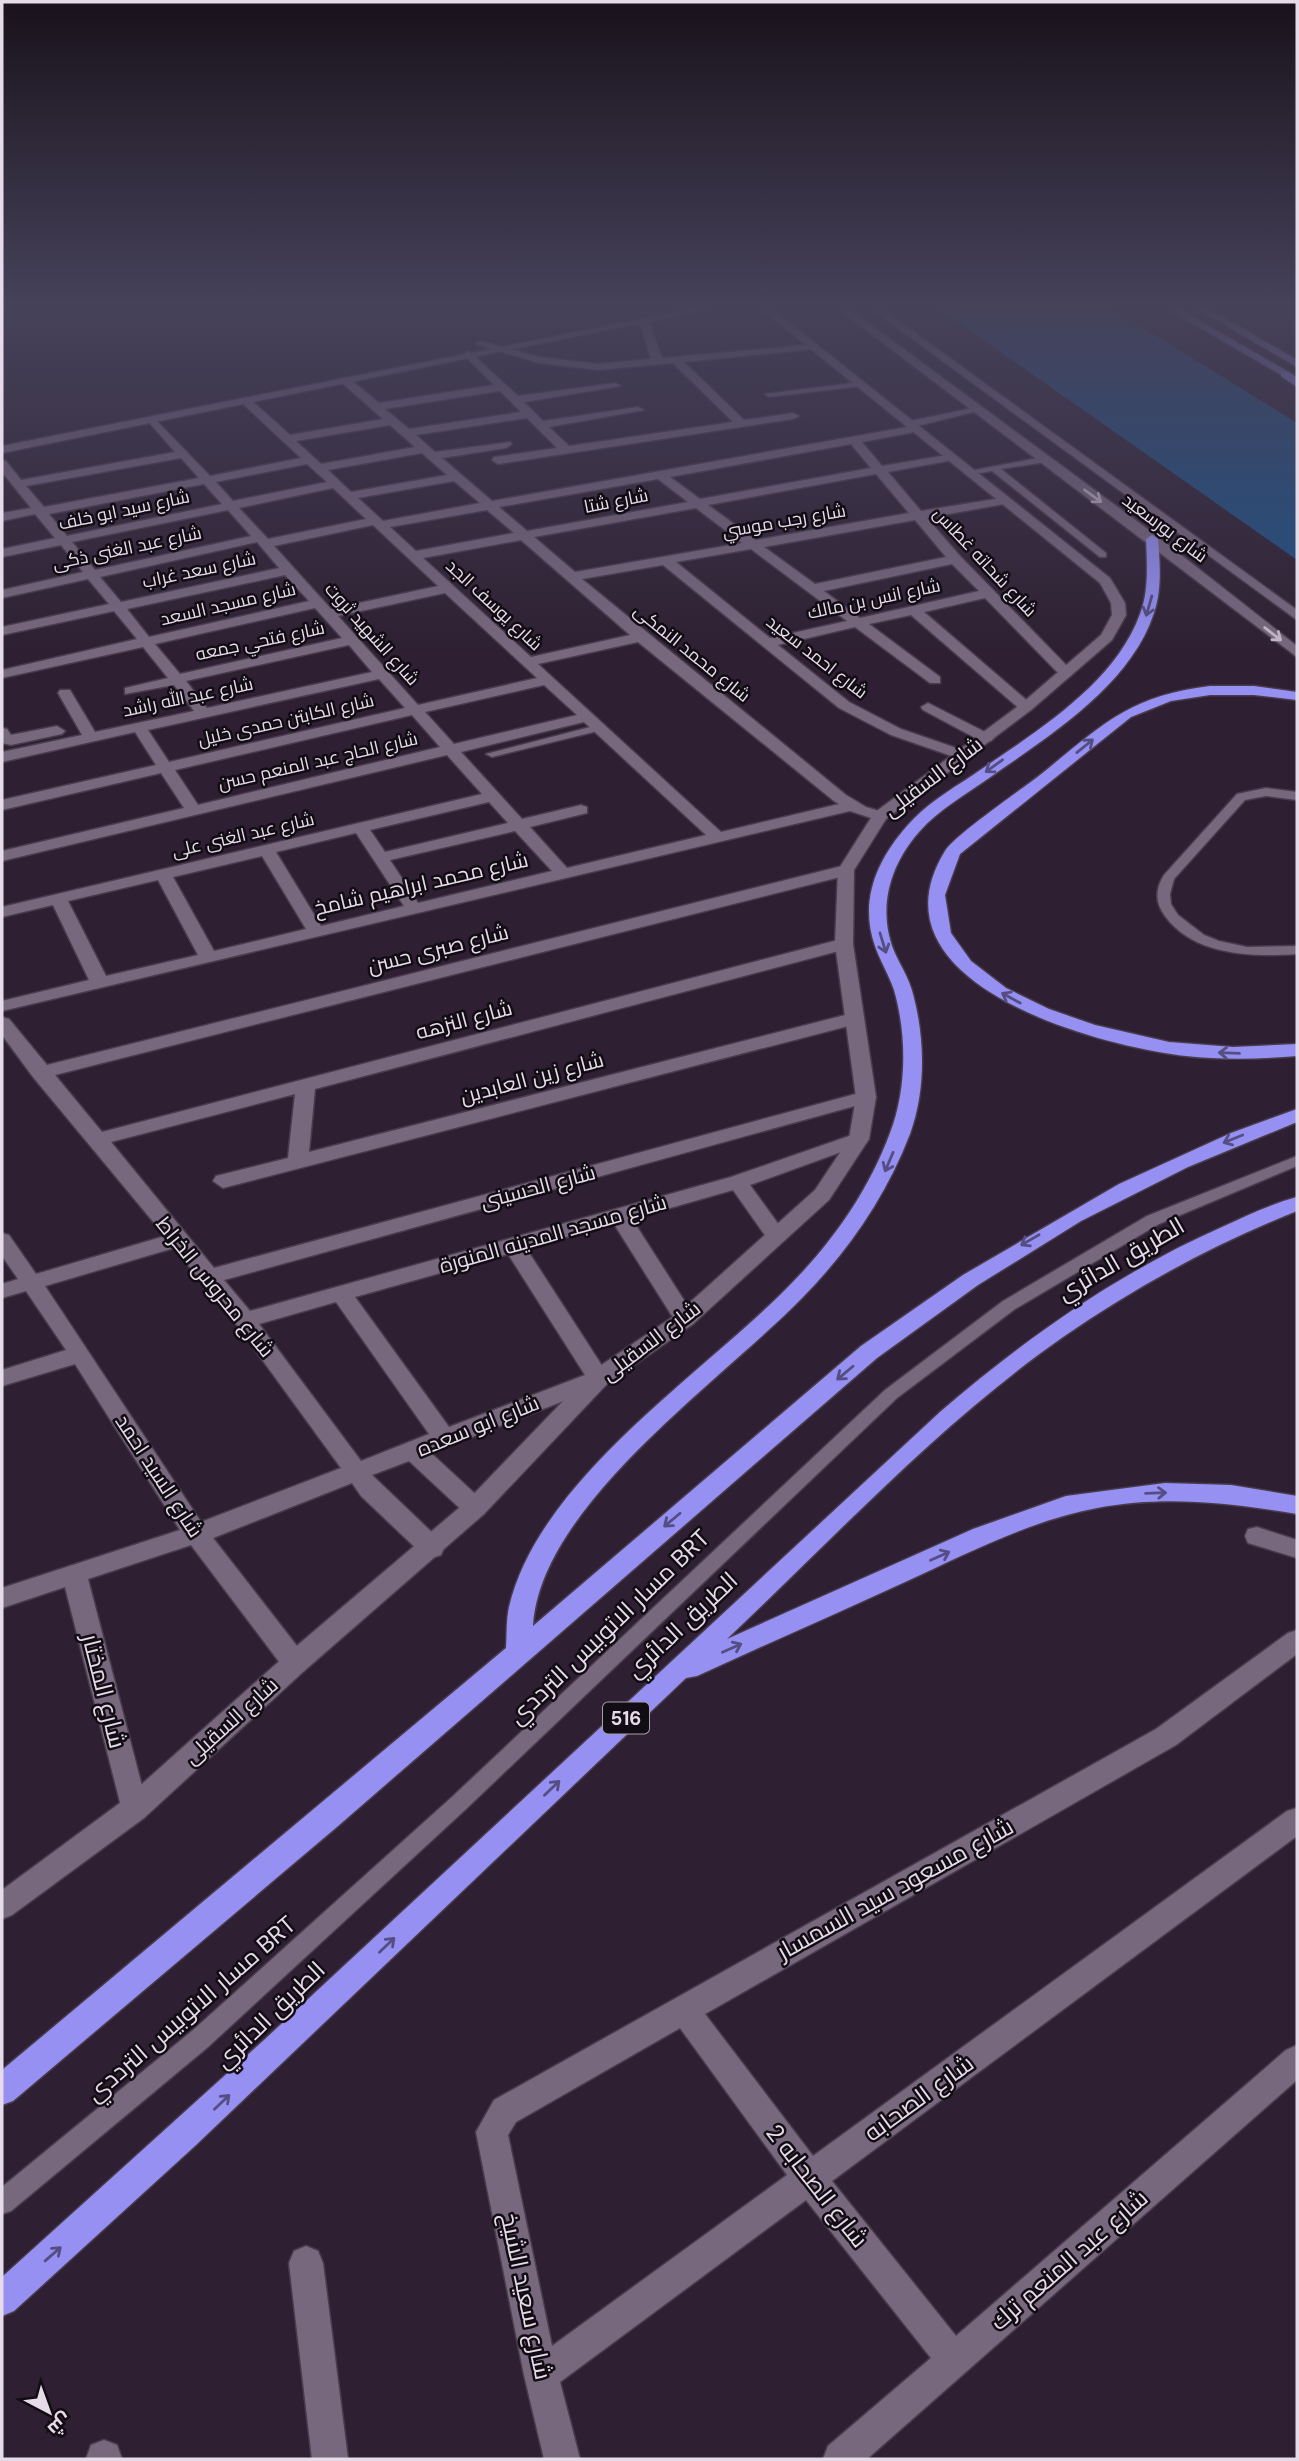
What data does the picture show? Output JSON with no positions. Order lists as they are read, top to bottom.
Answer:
{
  "streets": {
    "highway": ["الطريق الدائري", "516"],
    "street": [
      "شارع شتا",
      "شارع سيد ابو خلف",
      "شارع رجب موسي",
      "شارع بورسعيد",
      "شارع عبد الغنى ذكى",
      "شارع شحاته غطاس",
      "شارع سعد غراب",
      "شارع انس بن مالك",
      "شارع مسجد السعد",
      "شارع يوسف الجد",
      "شارع الشهيد ثروت",
      "شارع فتحي جمعه",
      "شارع محمد النمكى",
      "شارع احمد سعيد",
      "شارع عبد الله راشد",
      "شارع الكابتن حمدى خليل",
      "شارع الحاج عبد المنعم حسن",
      "شارع السقيلى",
      "شارع عبد الغنى على",
      "شارع محمد ابراهيم شامخ",
      "شارع صبرى حسن",
      "شارع النزهه",
      "شارع زين العابدين",
      "شارع الحسينى",
      "شارع مسجد المدينه المنورة",
      "شارع محروس الخراط",
      "شارع ابو سعده",
      "شارع السيد احمد",
      "شارع المختار",
      "شارع مسعود سيد السمسار",
      "شارع الصحابه",
      "شارع الصحابه 2",
      "شارع عبد المنعم ترك",
      "شارع سعيد الشيخ"
    ],
    "lane": ["مسار الاتوبيس الترددي BRT"]
  },
  "crossings": [
    ["شارع شتا", "شارع شحاته غطاس"],
    ["شارع شتا", "شارع يوسف الجد"],
    ["شارع شتا", "شارع محمد النمكى"],
    ["شارع شتا", "شارع السقيلى"],
    ["شارع سيد ابو خلف", "شارع يوسف الجد"],
    ["شارع سيد ابو خلف", "شارع الشهيد ثروت"],
    ["شارع رجب موسي", "شارع شحاته غطاس"],
    ["شارع رجب موسي", "شارع محمد النمكى"],
    ["شارع رجب موسي", "شارع احمد سعيد"],
    ["شارع رجب موسي", "شارع السقيلى"],
    ["شارع عبد الغنى ذكى", "شارع شحاته غطاس"],
    ["شارع عبد الغنى ذكى", "شارع يوسف الجد"],
    ["شارع عبد الغنى ذكى", "شارع الشهيد ثروت"],
    ["شارع عبد الغنى ذكى", "شارع محمد النمكى"],
    ["شارع عبد الغنى ذكى", "شارع السقيلى"],
    ["شارع شحاته غطاس", "شارع انس بن مالك"],
    ["شارع شحاته غطاس", "شارع السقيلى"],
    ["شارع سعد غراب", "شارع الشهيد ثروت"],
    ["شارع انس بن مالك", "شارع احمد سعيد"],
    ["شارع مسجد السعد", "شارع يوسف الجد"],
    ["شارع مسجد السعد", "شارع الشهيد ثروت"],
    ["شارع يوسف الجد", "شارع الكابتن حمدى خليل"],
    ["شارع يوسف الجد", "شارع الحاج عبد المنعم حسن"],
    ["شارع يوسف الجد", "شارع محمد ابراهيم شامخ"],
    ["شارع الشهيد ثروت", "شارع فتحي جمعه"],
    ["شارع الشهيد ثروت", "شارع عبد الله راشد"],
    ["شارع الشهيد ثروت", "شارع الكابتن حمدى خليل"],
    ["شارع الشهيد ثروت", "شارع الحاج عبد المنعم حسن"],
    ["شارع الشهيد ثروت", "شارع عبد الغنى على"],
    ["شارع الشهيد ثروت", "شارع محمد ابراهيم شامخ"],
    ["شارع محمد النمكى", "شارع السقيلى"],
    ["شارع محمد النمكى", "شارع محمد ابراهيم شامخ"],
    ["شارع احمد سعيد", "شارع السقيلى"],
    ["شارع السقيلى", "شارع صبرى حسن"],
    ["شارع السقيلى", "شارع النزهه"],
    ["شارع السقيلى", "شارع زين العابدين"],
    ["شارع السقيلى", "شارع الحسينى"],
    ["شارع السقيلى", "شارع مسجد المدينه المنورة"],
    ["شارع السقيلى", "شارع محروس الخراط"],
    ["شارع السقيلى", "شارع ابو سعده"],
    ["شارع السقيلى", "شارع السيد احمد"],
    ["شارع السقيلى", "شارع المختار"],
    ["شارع صبرى حسن", "شارع محروس الخراط"],
    ["شارع النزهه", "شارع محروس الخراط"],
    ["شارع الحسينى", "شارع محروس الخراط"],
    ["شارع مسجد المدينه المنورة", "شارع محروس الخراط"],
    ["شارع محروس الخراط", "شارع ابو سعده"],
    ["شارع ابو سعده", "شارع السيد احمد"],
    ["شارع ابو سعده", "شارع المختار"],
    ["شارع مسعود سيد السمسار", "شارع الصحابه 2"],
    ["شارع مسعود سيد السمسار", "شارع سعيد الشيخ"],
    ["شارع الصحابه", "شارع الصحابه 2"],
    ["شارع الصحابه", "شارع سعيد الشيخ"],
    ["شارع الصحابه 2", "شارع عبد المنعم ترك"]
  ],
  "north": "bottom right"
}
